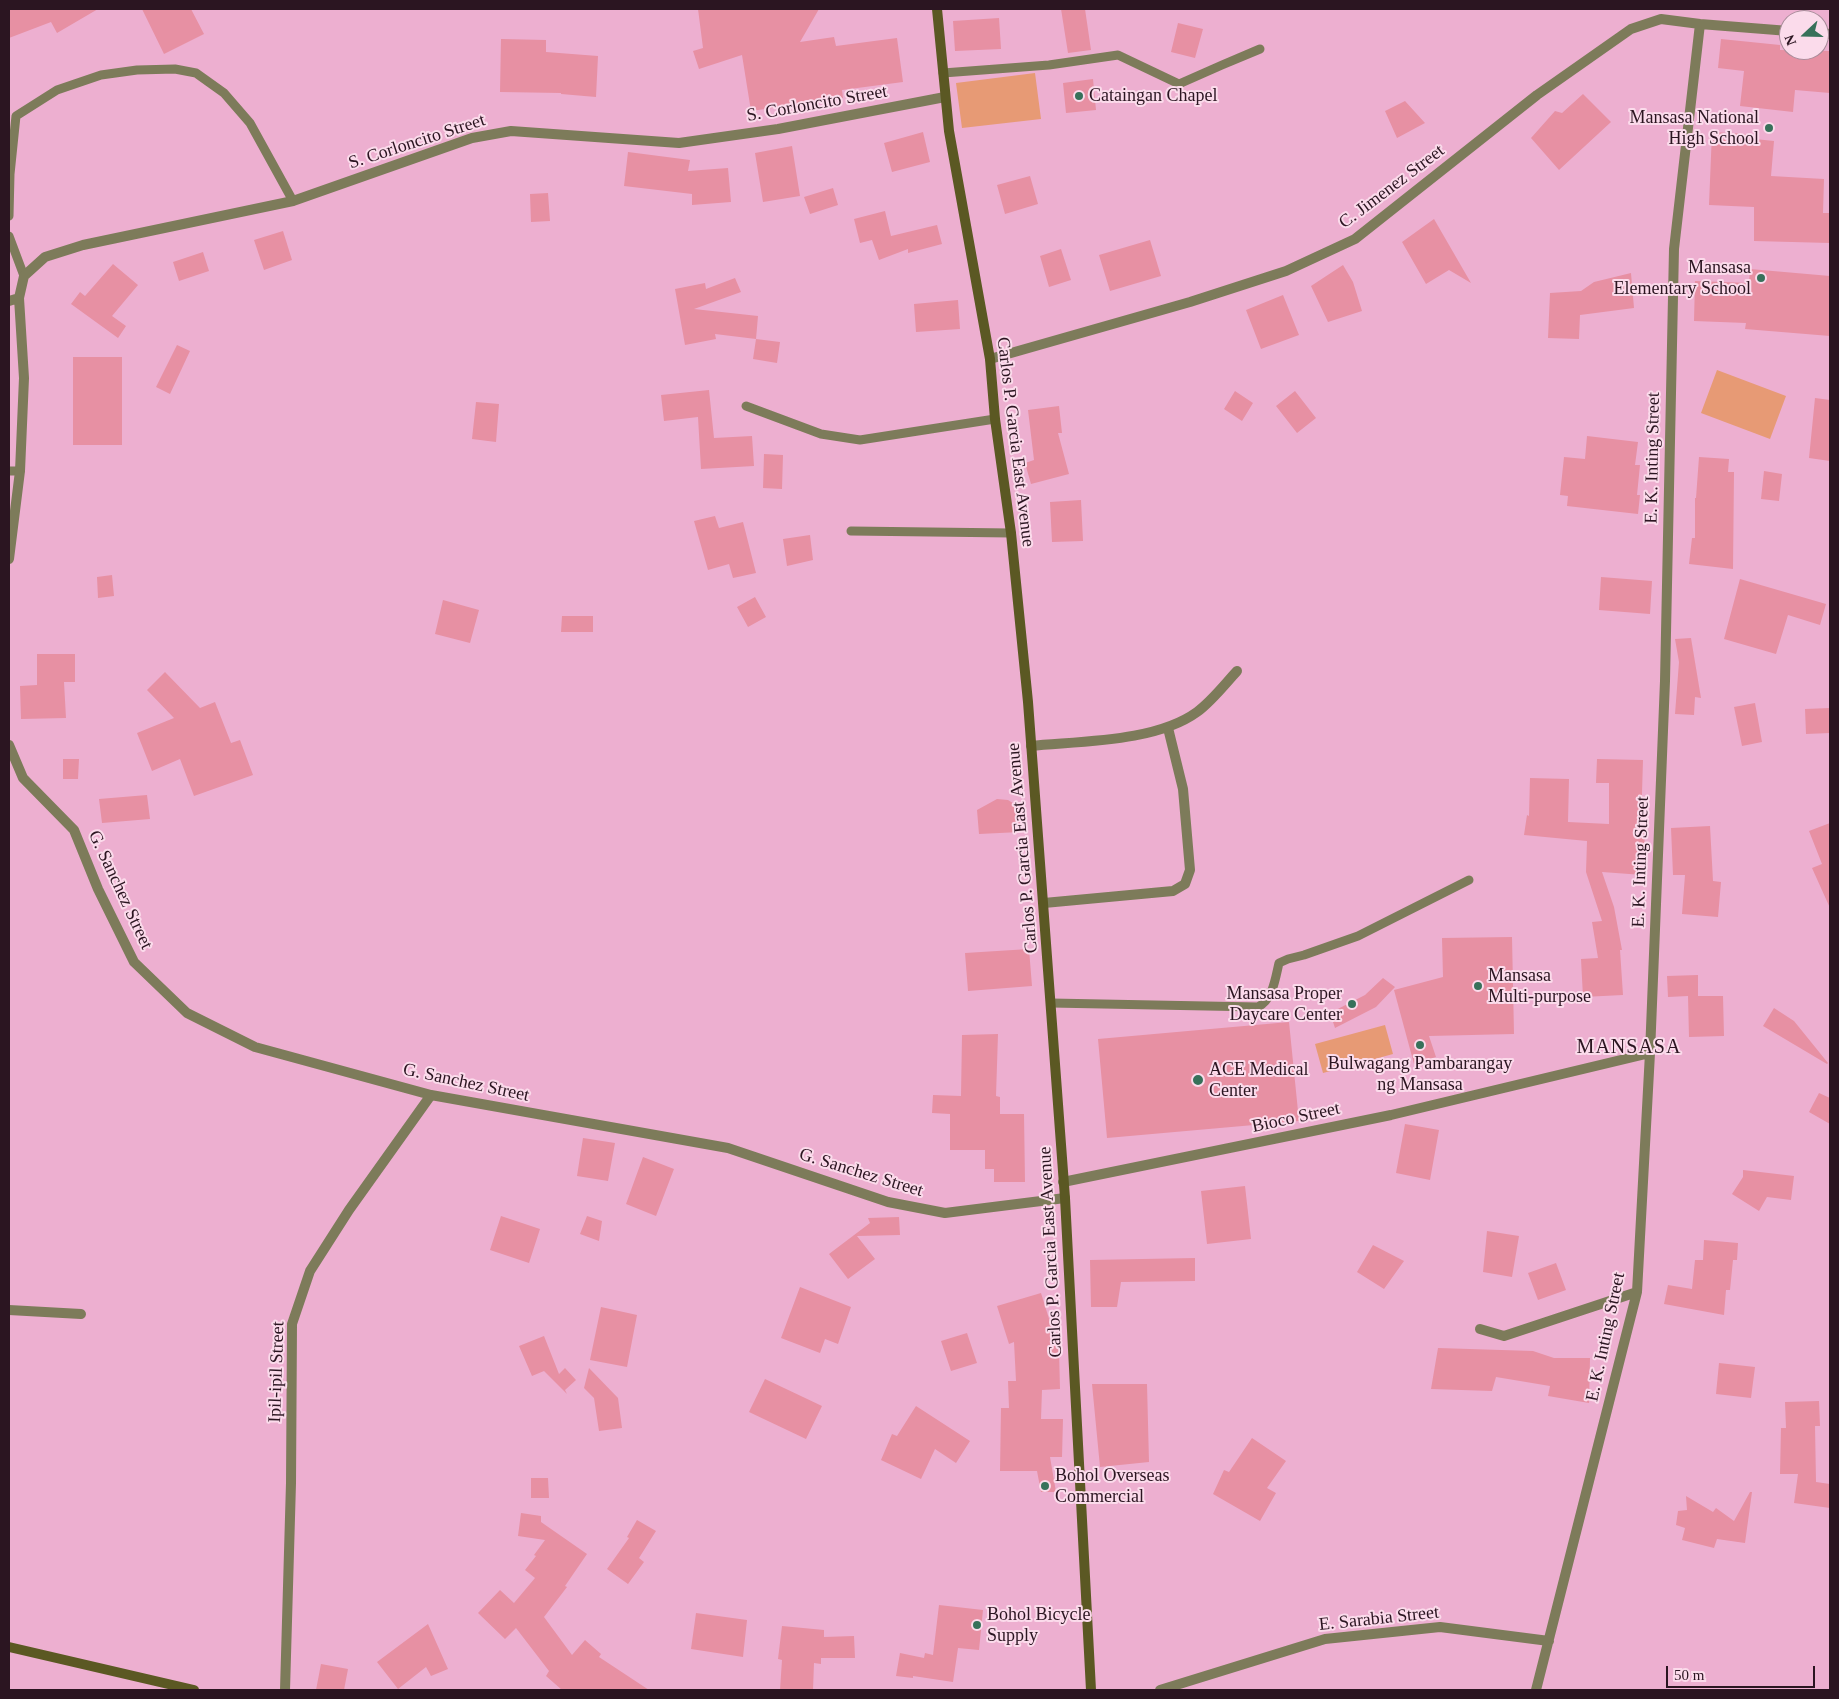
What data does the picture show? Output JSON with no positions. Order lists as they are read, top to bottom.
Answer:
{
  "streets": {
    "main road": ["Carlos P. Garcia East Avenue"],
    "street": [
      "S. Corloncito Street",
      "C. Jimenez Street",
      "E. K. Inting Street",
      "G. Sanchez Street",
      "Bioco Street",
      "Ipil-ipil Street",
      "E. Sarabia Street"
    ]
  },
  "crossings": [
    ["S. Corloncito Street", "Carlos P. Garcia East Avenue"],
    ["C. Jimenez Street", "Carlos P. Garcia East Avenue"],
    ["C. Jimenez Street", "E. K. Inting Street"],
    ["Carlos P. Garcia East Avenue", "G. Sanchez Street"],
    ["Carlos P. Garcia East Avenue", "Bioco Street"],
    ["E. K. Inting Street", "Bioco Street"],
    ["E. K. Inting Street", "E. Sarabia Street"],
    ["G. Sanchez Street", "Ipil-ipil Street"]
  ],
  "districts": ["MANSASA"],
  "places": [
    "Cataingan Chapel",
    "Mansasa National High School",
    "Mansasa Elementary School",
    "Mansasa Multi-purpose",
    "Mansasa Proper Daycare Center",
    "Bulwagang Pambarangay ng Mansasa",
    "ACE Medical Center",
    "Bohol Overseas Commercial",
    "Bohol Bicycle Supply"
  ],
  "scale_bar": "50 m",
  "north": "left"
}
